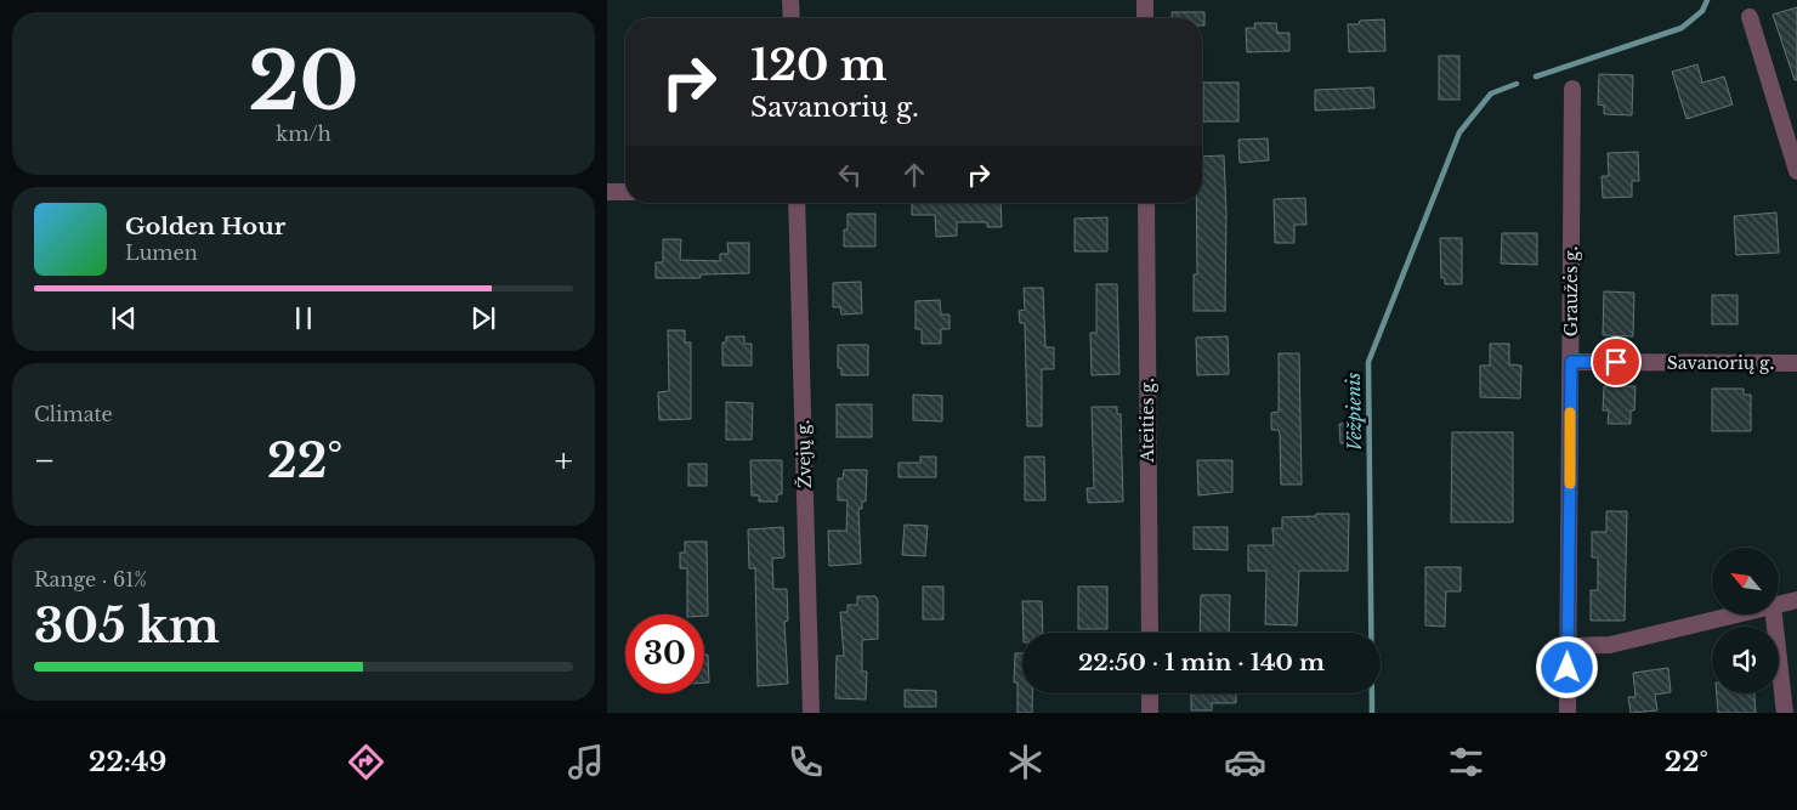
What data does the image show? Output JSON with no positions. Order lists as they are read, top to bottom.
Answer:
{
  "streets": {
    "street": [
      "Graužės g.",
      "Savanorių g.",
      "Ateities g.",
      "Žvejų g."
    ]
  },
  "crossings": [
    ["Graužės g.", "Savanorių g."]
  ],
  "water": ["Vėžpienis"],
  "north": "top left",
  "page": {
    "tile": [
      ["20", "km/h"],
      "Climate",
      ["Range · 61%", "305 km"]
    ],
    "turn": ["120 m", "Savanorių g."],
    "song": ["Golden Hour", "Lumen"],
    "heat": ["−", "22°", "+"],
    "limit": "30",
    "trip": "22:50 · 1 min · 140 m",
    "tabs": ["22:49", "22°"]
  }
}
